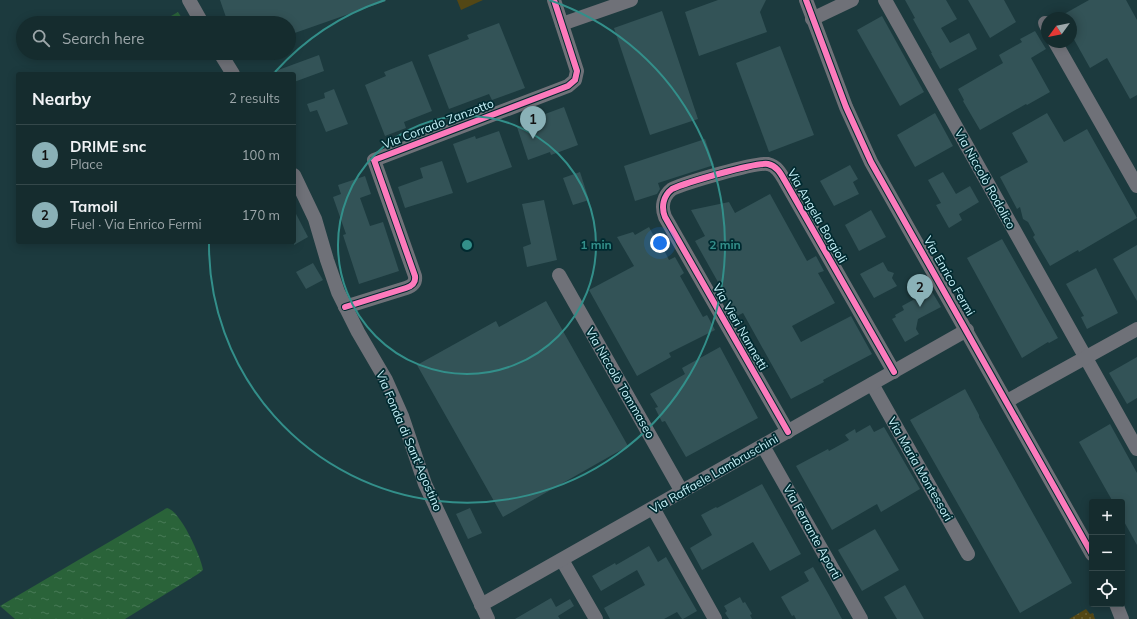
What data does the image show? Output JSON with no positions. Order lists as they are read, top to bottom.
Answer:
{
  "streets": {
    "street": [
      "Via Corrado Zanzotto",
      "Via Niccolò Rodolico",
      "Via Angela Borgioli",
      "Via Enrico Fermi",
      "Via Vieri Nannetti",
      "Via Niccolò Tommaseo",
      "Via Fonda di Sant'Agostino",
      "Via Maria Montessori",
      "Via Raffaele Lambruschini",
      "Via Ferrante Aporti"
    ]
  },
  "crossings": [
    ["Via Corrado Zanzotto", "Via Fonda di Sant'Agostino"],
    ["Via Angela Borgioli", "Via Vieri Nannetti"],
    ["Via Angela Borgioli", "Via Raffaele Lambruschini"],
    ["Via Enrico Fermi", "Via Raffaele Lambruschini"],
    ["Via Vieri Nannetti", "Via Raffaele Lambruschini"],
    ["Via Niccolò Tommaseo", "Via Raffaele Lambruschini"],
    ["Via Fonda di Sant'Agostino", "Via Raffaele Lambruschini"],
    ["Via Maria Montessori", "Via Raffaele Lambruschini"],
    ["Via Raffaele Lambruschini", "Via Ferrante Aporti"]
  ],
  "north": "bottom left",
  "page": {
    "search": "Search here",
    "heading": ["Nearby", "2 results"],
    "pins": ["1", "2"],
    "list": [
      {
        "mark": "1",
        "name": "DRIME snc",
        "note": "Place",
        "value": "100 m"
      },
      {
        "mark": "2",
        "name": "Tamoil",
        "note": "Fuel · Via Enrico Fermi",
        "value": "170 m"
      }
    ],
    "map_buttons": ["+", "−"]
  },
  "rings": ["1 min", "2 min"]
}
